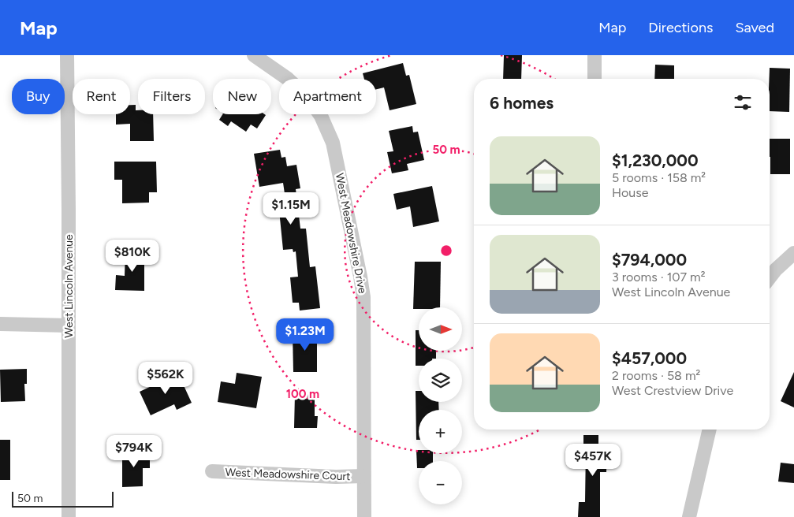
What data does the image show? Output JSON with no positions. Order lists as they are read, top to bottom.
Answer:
{
  "streets": {
    "street": ["West Meadowshire Drive", "West Lincoln Avenue", "West Meadowshire Court"]
  },
  "crossings": [
    ["West Meadowshire Drive", "West Meadowshire Court"]
  ],
  "scale_bar": "50 m",
  "north": "right",
  "page": {
    "header": "Map",
    "nav": ["Map", "Directions", "Saved"],
    "chip": [
      "Buy",
      "Rent",
      "Filters",
      "New",
      "Apartment"
    ],
    "heading": "6 homes",
    "list": [
      {
        "name": "$1,230,000",
        "note": "5 rooms · 158 m² · House"
      },
      {
        "name": "$794,000",
        "note": "3 rooms · 107 m² · West Lincoln Avenue"
      },
      {
        "name": "$457,000",
        "note": "2 rooms · 58 m² · West Crestview Drive"
      }
    ],
    "price": [
      "$1.15M",
      "$810K",
      "$1.23M",
      "$562K",
      "$794K",
      "$457K"
    ],
    "map_buttons": ["+", "−"],
    "scale": "50 m"
  },
  "rings": ["50 m", "100 m"]
}
